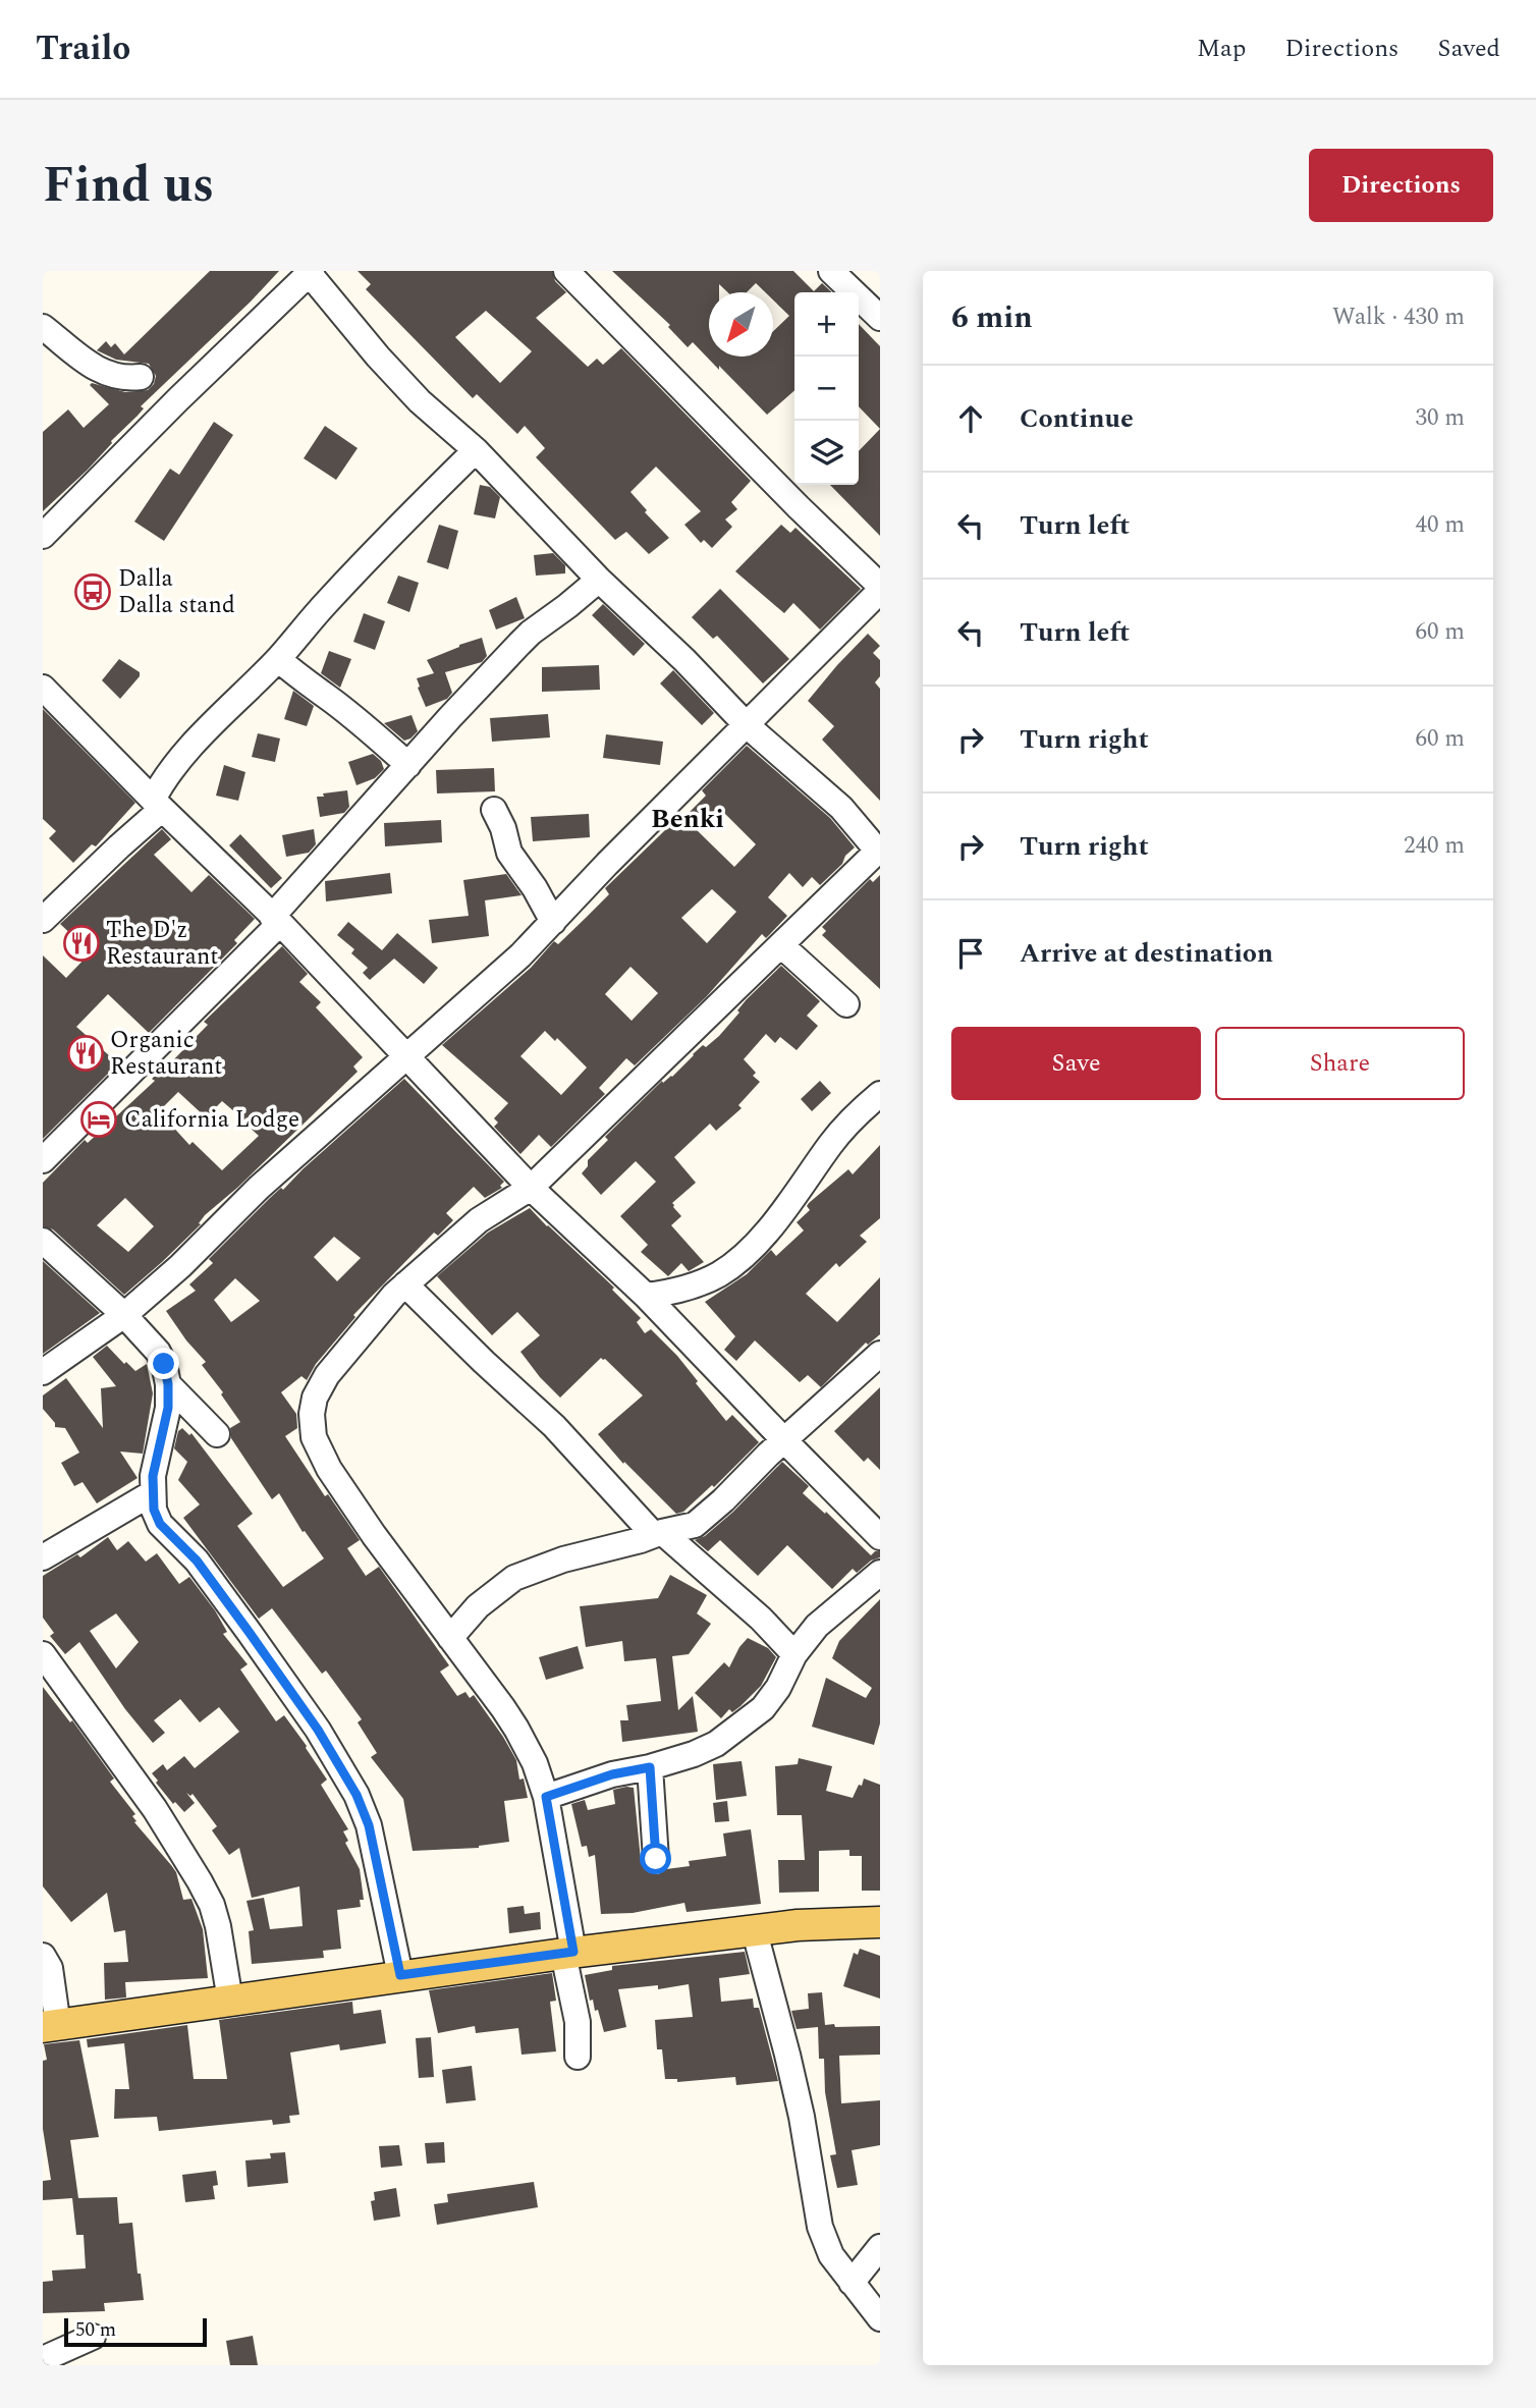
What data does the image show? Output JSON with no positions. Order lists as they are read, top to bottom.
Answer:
{
  "districts": ["Benki"],
  "places": {
    "bus stop": ["Dalla Dalla stand"],
    "restaurant": ["The D'z Restaurant", "Organic Restaurant"],
    "hotel": ["California Lodge"]
  },
  "scale_bar": "50 m",
  "north": "bottom left",
  "page": {
    "header": "Trailo",
    "nav": ["Map", "Directions", "Saved"],
    "title": "Find us",
    "buttons": [
      "Directions",
      ["Save", "Share"]
    ],
    "heading": ["6 min", "Walk · 430 m"],
    "map_buttons": ["+", "−"],
    "list": [
      ["Continue", "30 m"],
      ["Turn left", "40 m"],
      ["Turn left", "60 m"],
      ["Turn right", "60 m"],
      ["Turn right", "240 m"],
      "Arrive at destination"
    ],
    "scale": "50 m"
  }
}
